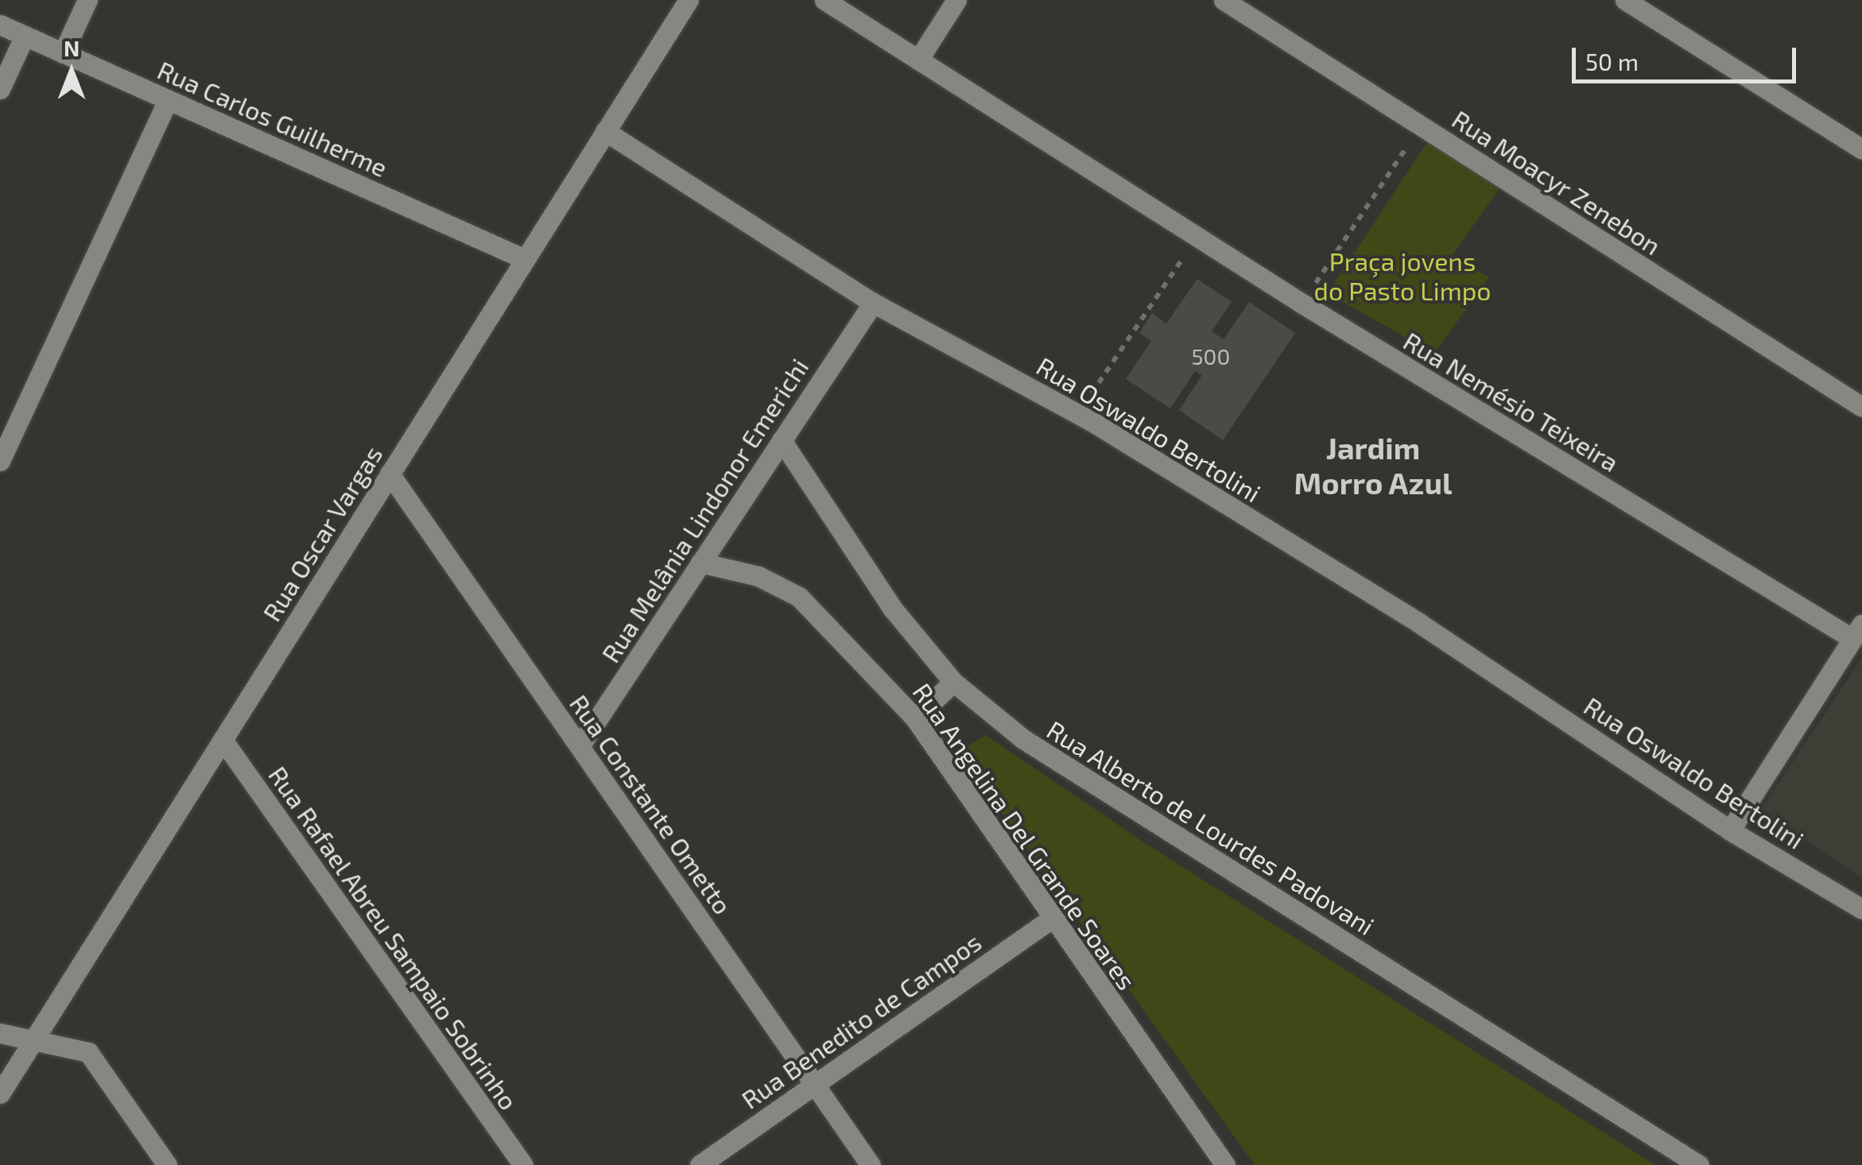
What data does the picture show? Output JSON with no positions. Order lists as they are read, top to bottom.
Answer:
{
  "streets": {
    "street": [
      "Rua Carlos Guilherme",
      "Rua Moacyr Zenebon",
      "Rua Nemésio Teixeira",
      "Rua Oswaldo Bertolini",
      "Rua Melânia Lindonor Emerichi",
      "Rua Oscar Vargas",
      "Rua Constante Ometto",
      "Rua Alberto de Lourdes Padovani",
      "Rua Angelina Del Grande Soares",
      "Rua Rafael Abreu Sampaio Sobrinho",
      "Rua Benedito de Campos"
    ]
  },
  "crossings": [
    ["Rua Carlos Guilherme", "Rua Oscar Vargas"],
    ["Rua Oswaldo Bertolini", "Rua Melânia Lindonor Emerichi"],
    ["Rua Oswaldo Bertolini", "Rua Oscar Vargas"],
    ["Rua Melânia Lindonor Emerichi", "Rua Constante Ometto"],
    ["Rua Melânia Lindonor Emerichi", "Rua Alberto de Lourdes Padovani"],
    ["Rua Melânia Lindonor Emerichi", "Rua Angelina Del Grande Soares"],
    ["Rua Oscar Vargas", "Rua Constante Ometto"],
    ["Rua Oscar Vargas", "Rua Rafael Abreu Sampaio Sobrinho"],
    ["Rua Constante Ometto", "Rua Benedito de Campos"],
    ["Rua Angelina Del Grande Soares", "Rua Benedito de Campos"]
  ],
  "districts": ["Jardim Morro Azul"],
  "parks": ["Praça jovens do Pasto Limpo"],
  "house_numbers": ["500"],
  "scale_bar": "50 m",
  "north": "top"
}
